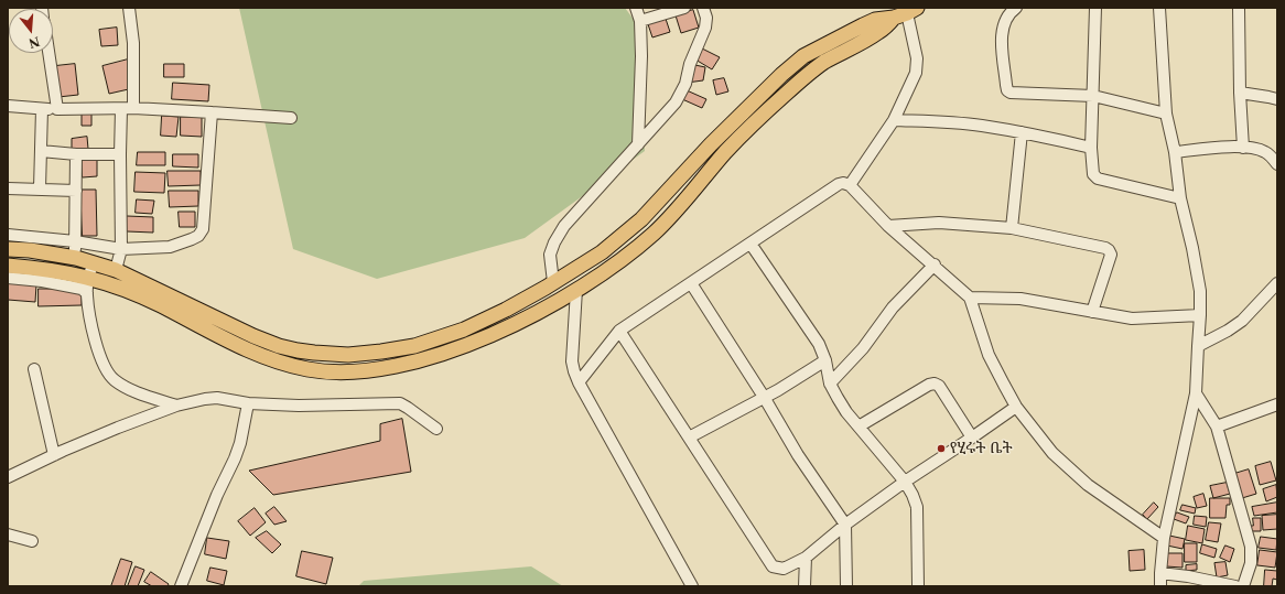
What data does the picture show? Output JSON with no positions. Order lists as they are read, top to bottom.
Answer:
{
  "places": ["የሂሩት ቤት"],
  "north": "bottom"
}
